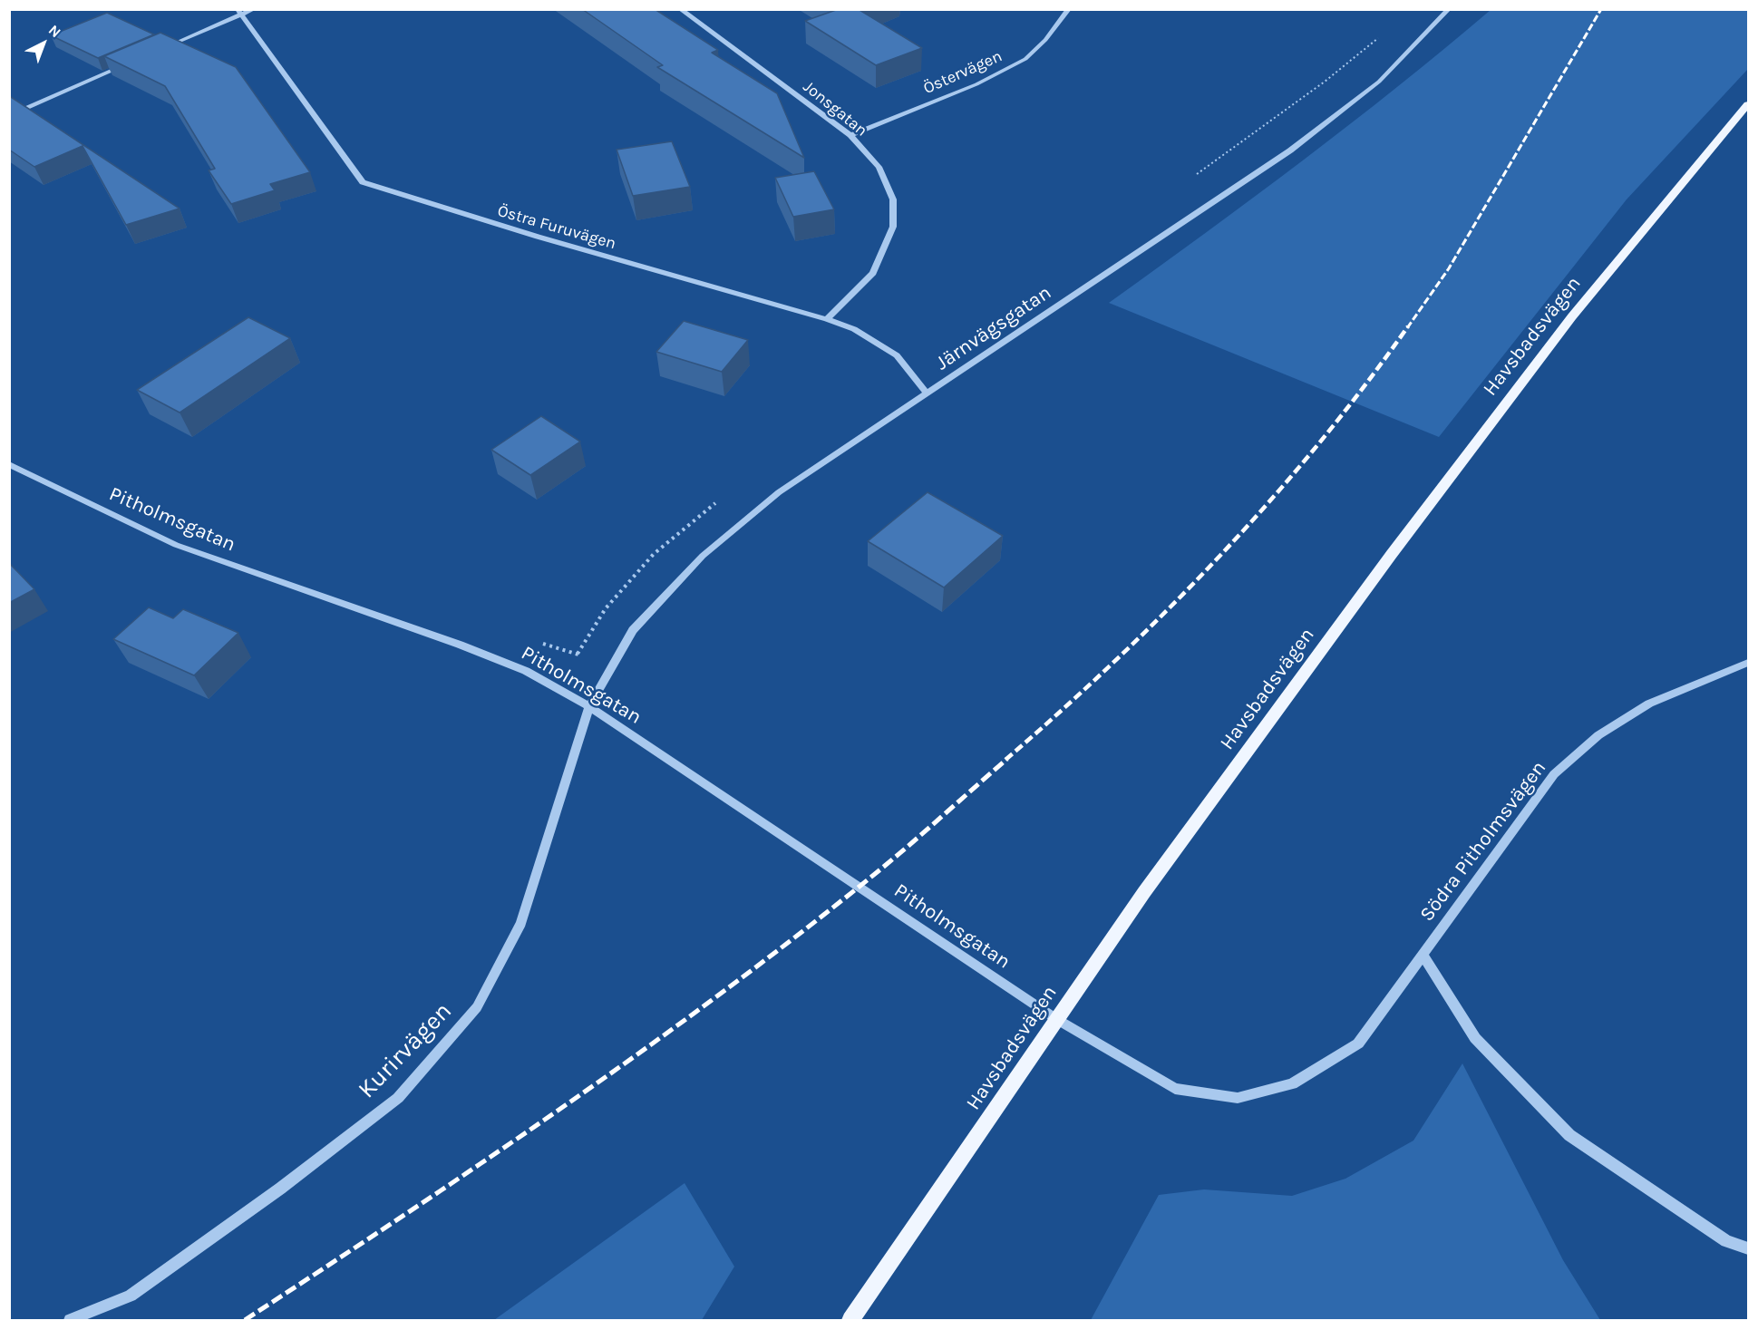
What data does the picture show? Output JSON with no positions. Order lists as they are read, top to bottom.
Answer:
{
  "streets": {
    "main road": ["Havsbadsvägen"],
    "street": [
      "Östervägen",
      "Jonsgatan",
      "Östra Furuvägen",
      "Järnvägsgatan",
      "Pitholmsgatan",
      "Södra Pitholmsvägen",
      "Kurirvägen"
    ]
  },
  "crossings": [
    ["Östervägen", "Jonsgatan"],
    ["Jonsgatan", "Östra Furuvägen"],
    ["Östra Furuvägen", "Järnvägsgatan"],
    ["Järnvägsgatan", "Pitholmsgatan"],
    ["Järnvägsgatan", "Kurirvägen"],
    ["Havsbadsvägen", "Pitholmsgatan"],
    ["Havsbadsvägen", "Södra Pitholmsvägen"],
    ["Pitholmsgatan", "Södra Pitholmsvägen"],
    ["Pitholmsgatan", "Kurirvägen"]
  ],
  "north": "top right"
}
